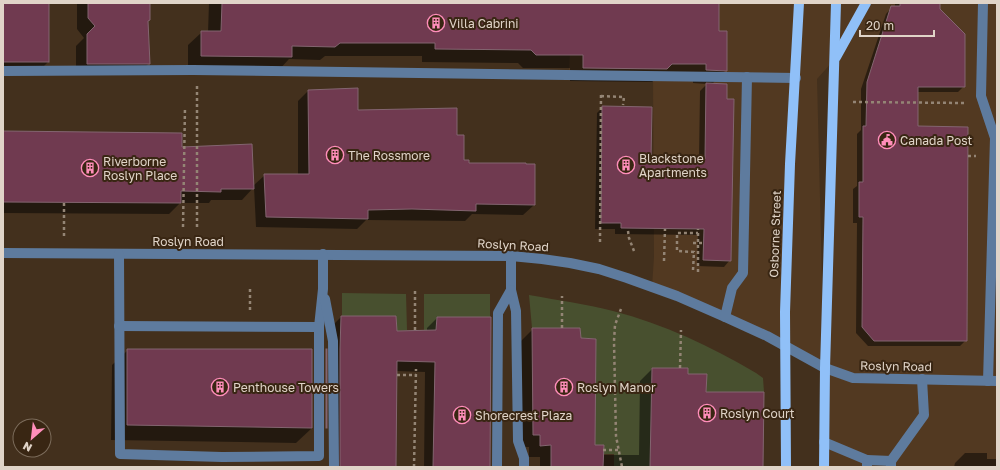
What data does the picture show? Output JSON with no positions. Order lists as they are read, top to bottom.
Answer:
{
  "streets": {
    "main road": ["Osborne Street"],
    "street": ["Roslyn Road"]
  },
  "crossings": [
    ["Osborne Street", "Roslyn Road"]
  ],
  "places": {
    "building": [
      "Villa Cabrini",
      "The Rossmore",
      "Blackstone Apartments",
      "Riverborne Roslyn Place",
      "Penthouse Towers",
      "Roslyn Manor",
      "Roslyn Court",
      "Shorecrest Plaza"
    ],
    "public building": ["Canada Post"]
  },
  "scale_bar": "20 m",
  "north": "bottom left"
}
